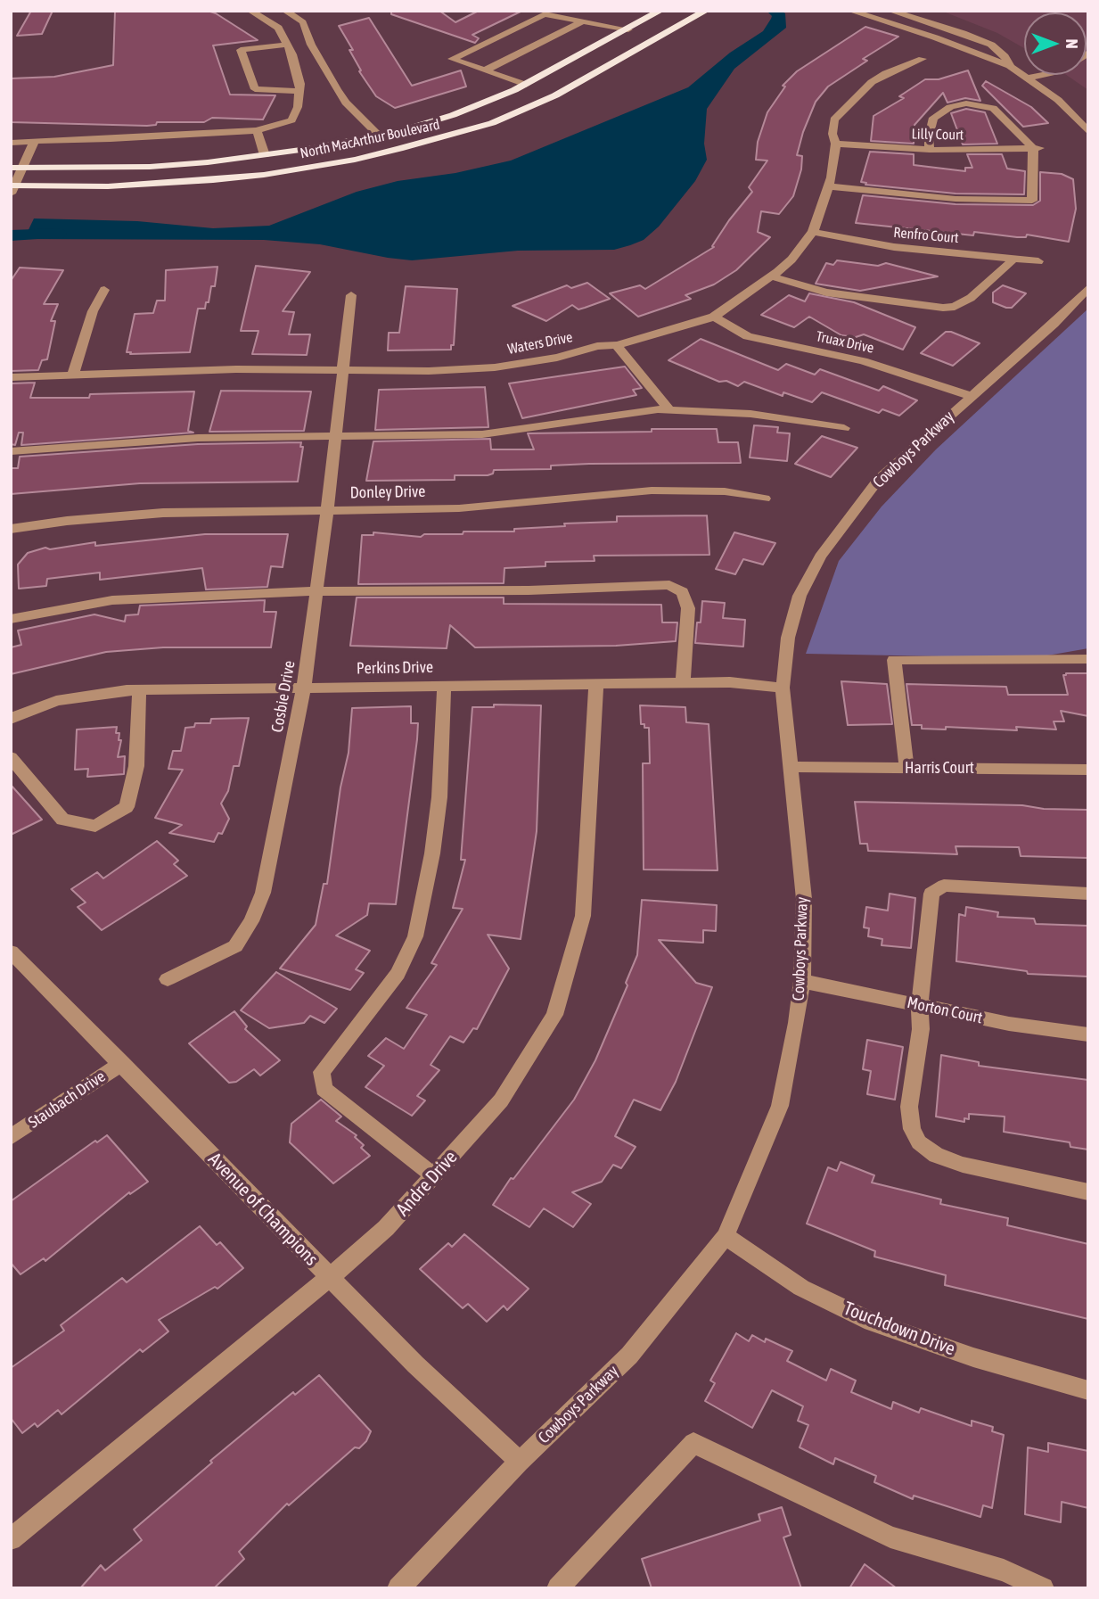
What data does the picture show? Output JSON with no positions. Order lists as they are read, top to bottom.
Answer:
{
  "streets": {
    "main road": ["North MacArthur Boulevard"],
    "street": [
      "Lilly Court",
      "Renfro Court",
      "Truax Drive",
      "Waters Drive",
      "Cowboys Parkway",
      "Donley Drive",
      "Perkins Drive",
      "Cosbie Drive",
      "Harris Court",
      "Morton Court",
      "Staubach Drive",
      "Andre Drive",
      "Avenue of Champions",
      "Touchdown Drive"
    ]
  },
  "crossings": [
    ["Lilly Court", "Waters Drive"],
    ["Renfro Court", "Waters Drive"],
    ["Truax Drive", "Waters Drive"],
    ["Truax Drive", "Cowboys Parkway"],
    ["Waters Drive", "Cosbie Drive"],
    ["Cowboys Parkway", "Perkins Drive"],
    ["Cowboys Parkway", "Harris Court"],
    ["Cowboys Parkway", "Morton Court"],
    ["Cowboys Parkway", "Avenue of Champions"],
    ["Cowboys Parkway", "Touchdown Drive"],
    ["Donley Drive", "Cosbie Drive"],
    ["Perkins Drive", "Cosbie Drive"],
    ["Perkins Drive", "Andre Drive"],
    ["Staubach Drive", "Avenue of Champions"],
    ["Andre Drive", "Avenue of Champions"]
  ],
  "north": "right"
}
